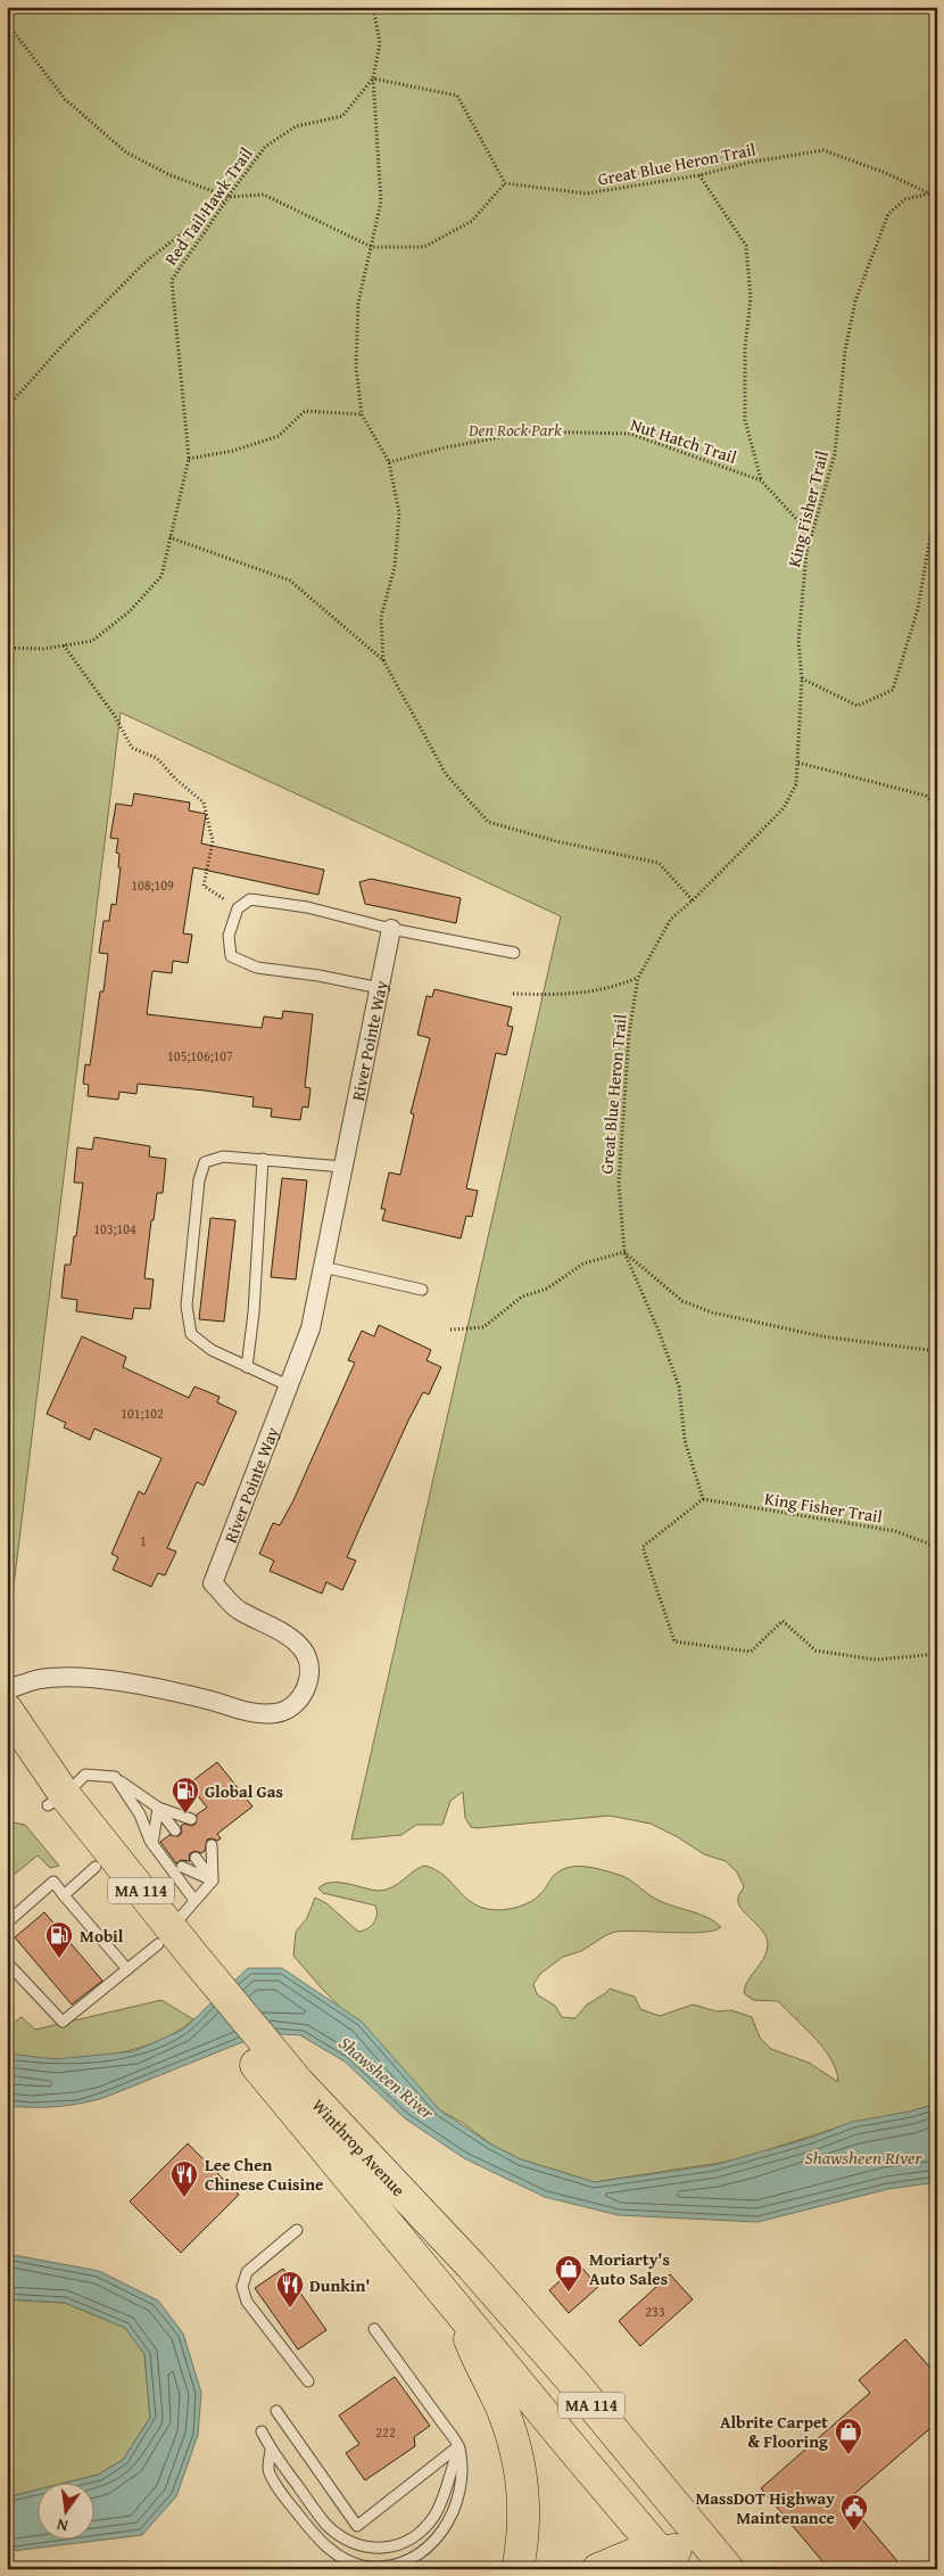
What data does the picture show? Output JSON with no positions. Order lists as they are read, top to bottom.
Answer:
{
  "streets": {
    "highway": ["MA 114", "Winthrop Avenue"],
    "street": ["River Pointe Way"],
    "path": [
      "Great Blue Heron Trail",
      "Red Tail Hawk Trail",
      "Nut Hatch Trail",
      "King Fisher Trail"
    ]
  },
  "crossings": [
    ["Great Blue Heron Trail", "King Fisher Trail"],
    ["Nut Hatch Trail", "King Fisher Trail"]
  ],
  "water": ["Shawsheen River"],
  "parks": ["Den Rock Park"],
  "places": {
    "fuel station": ["Global Gas", "Mobil"],
    "restaurant": ["Lee Chen Chinese Cuisine", "Dunkin'"],
    "shop": ["Moriarty's Auto Sales", "Albrite Carpet & Flooring"],
    "public building": ["MassDOT Highway Maintenance"]
  },
  "house_numbers": [
    "108;109",
    "105;106;107",
    "103;104",
    "101;102",
    "1",
    "233",
    "222"
  ],
  "north": "bottom"
}
